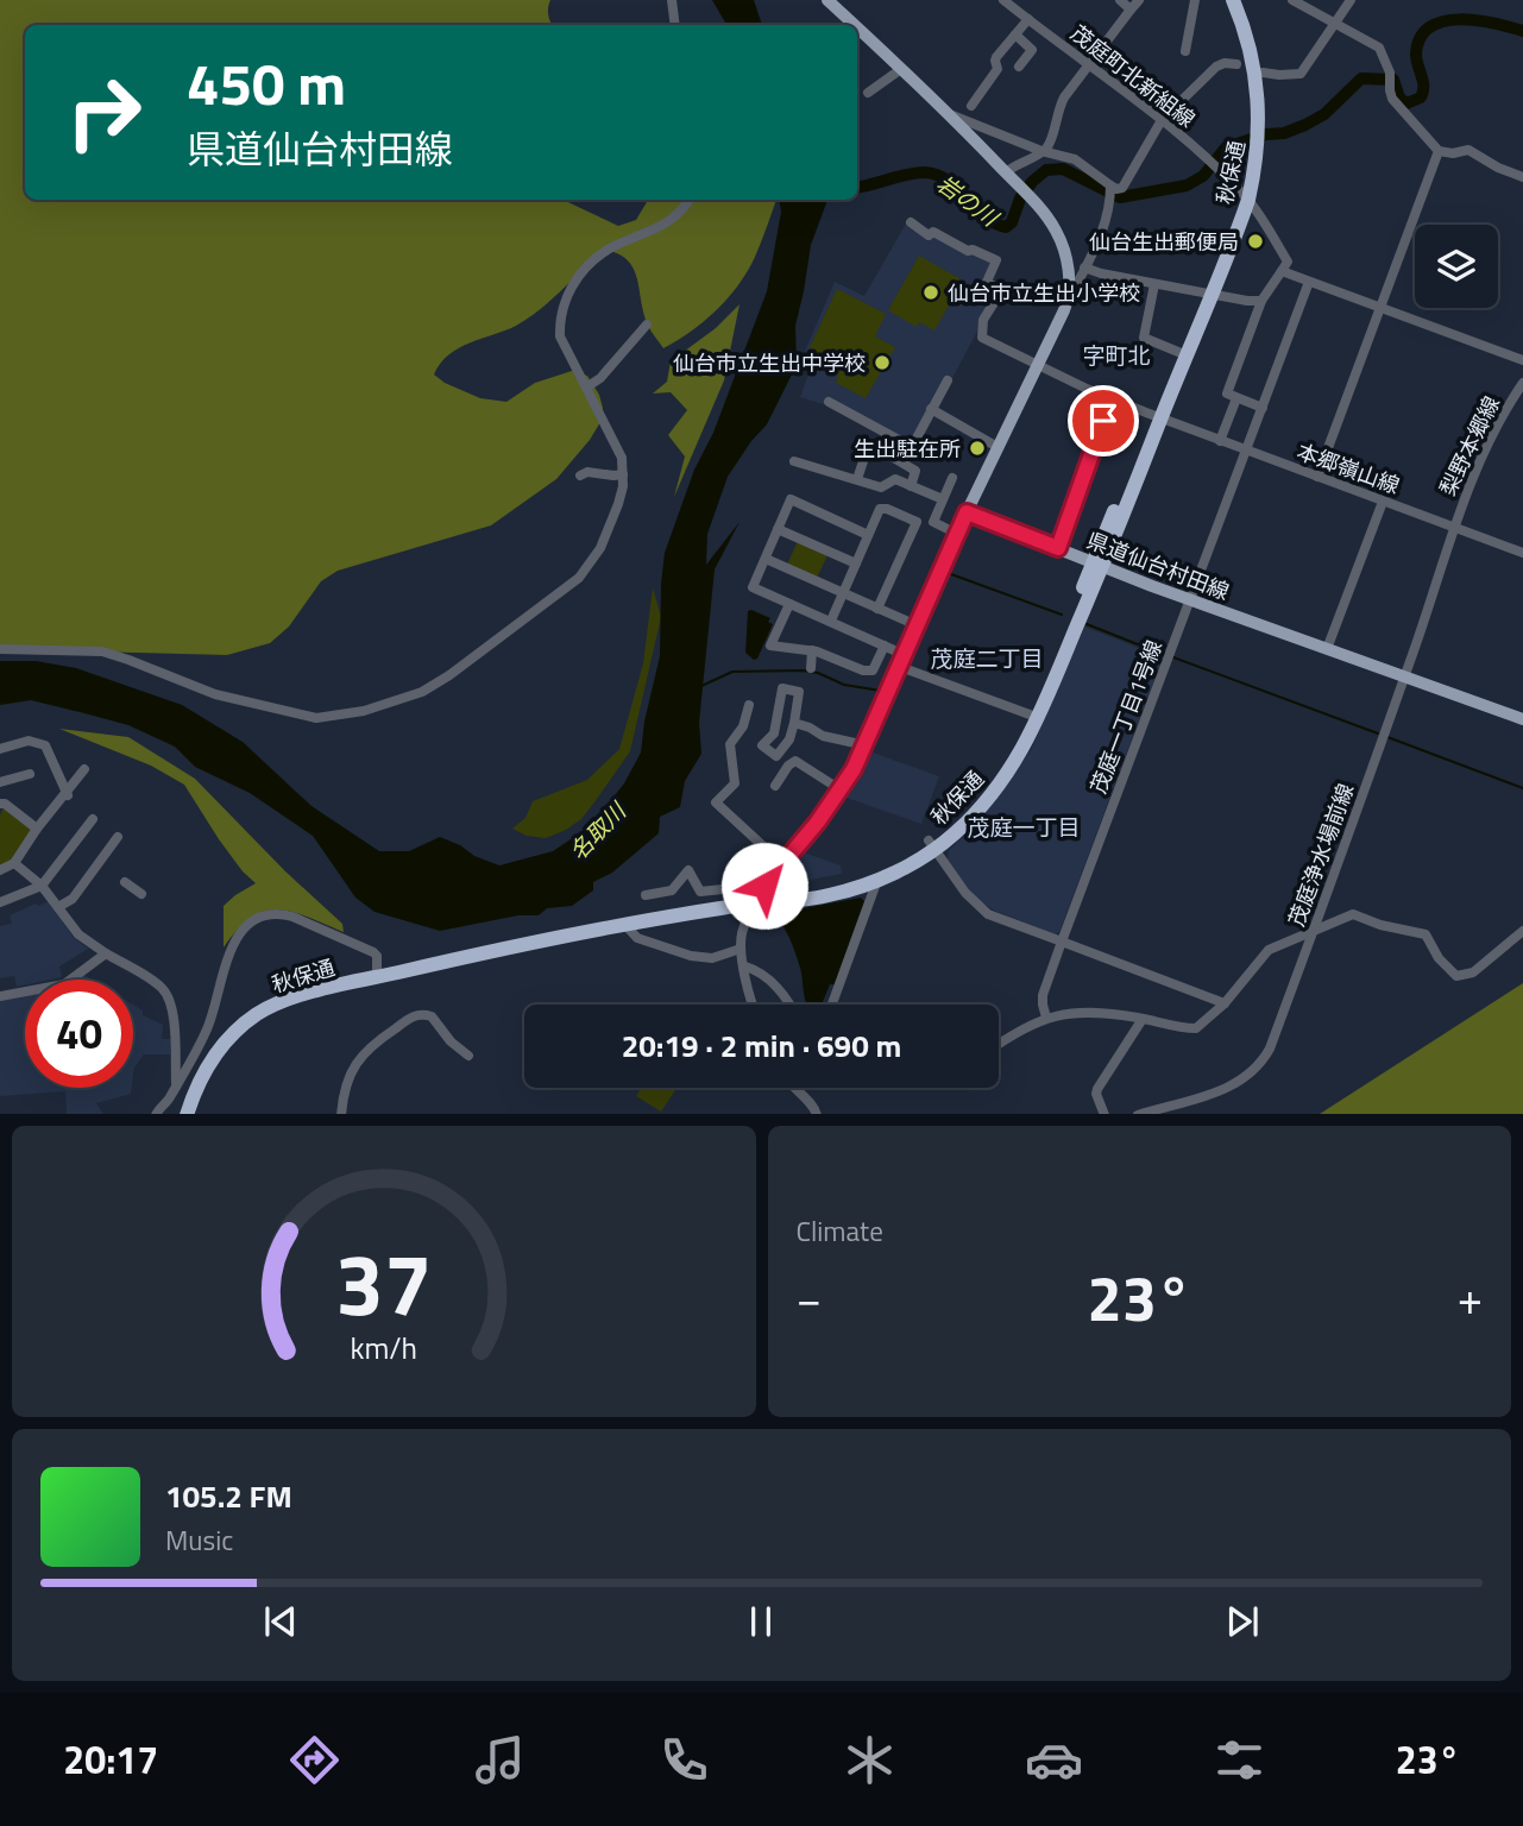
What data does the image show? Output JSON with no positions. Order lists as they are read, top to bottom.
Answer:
{
  "streets": {
    "highway": ["秋保通"],
    "main road": ["県道仙台村田線"],
    "street": [
      "茂庭町北新組線",
      "梨野本郷線",
      "本郷嶺山線",
      "茂庭一丁目1号線",
      "茂庭浄水場前線"
    ]
  },
  "crossings": [
    ["茂庭町北新組線", "秋保通"],
    ["秋保通", "本郷嶺山線"],
    ["秋保通", "県道仙台村田線"],
    ["梨野本郷線", "本郷嶺山線"],
    ["梨野本郷線", "茂庭浄水場前線"],
    ["本郷嶺山線", "茂庭一丁目1号線"],
    ["本郷嶺山線", "茂庭浄水場前線"],
    ["県道仙台村田線", "茂庭一丁目1号線"],
    ["県道仙台村田線", "茂庭浄水場前線"]
  ],
  "districts": ["字町北", "茂庭二丁目", "茂庭一丁目"],
  "water": ["岩の川", "名取川"],
  "places": [
    "仙台生出郵便局",
    "仙台市立生出小学校",
    "仙台市立生出中学校",
    "生出駐在所"
  ],
  "page": {
    "turn": ["450 m", "県道仙台村田線"],
    "limit": "40",
    "trip": "20:19 · 2 min · 690 m",
    "tile": "Climate",
    "heat": ["−", "23°", "+"],
    "song": ["105.2 FM", "Music"],
    "tabs": ["20:17", "23°"],
    "gauge": ["37", "km/h"]
  }
}
